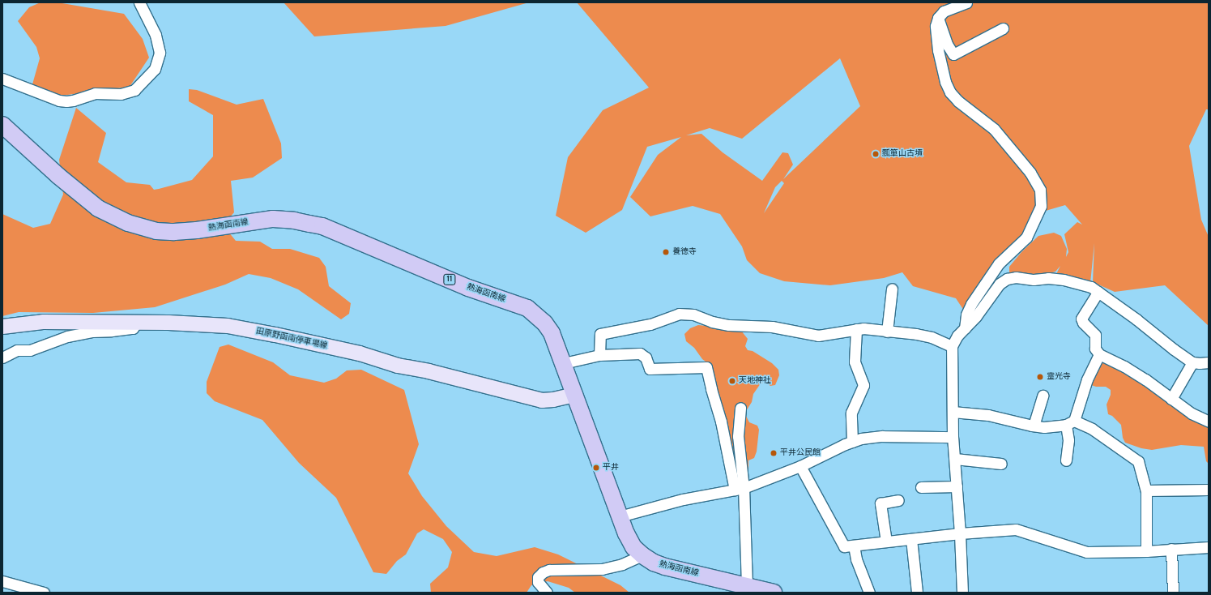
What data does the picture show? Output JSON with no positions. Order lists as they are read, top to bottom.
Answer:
{
  "streets": {
    "main road": ["熱海函南線", "11", "田原野函南停車場線"]
  },
  "crossings": [
    ["熱海函南線", "田原野函南停車場線"]
  ],
  "places": [
    "瓢箪山古墳",
    "養徳寺",
    "霊光寺",
    "天地神社",
    "平井公民館",
    "平井"
  ]
}
